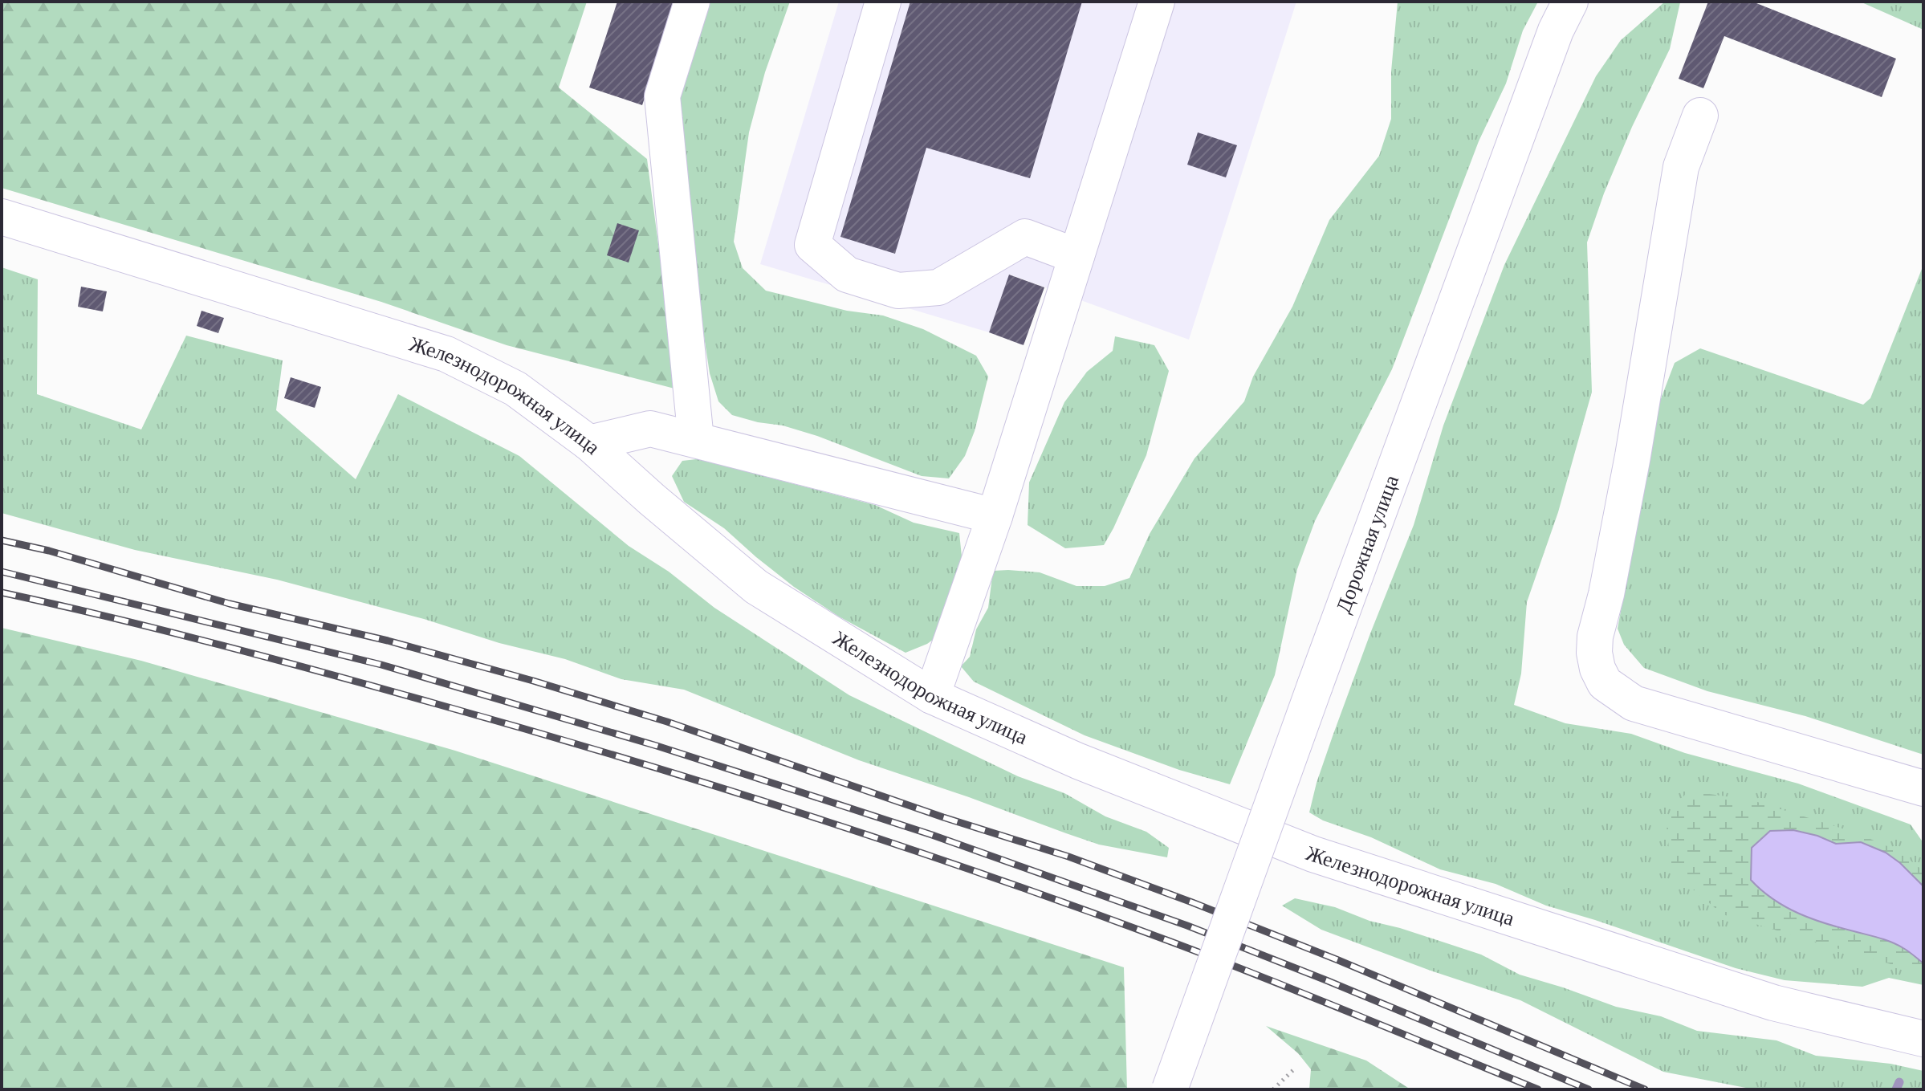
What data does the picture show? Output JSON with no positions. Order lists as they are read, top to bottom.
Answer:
{
  "streets": {
    "main road": ["Железнодорожная улица", "Дорожная улица"]
  }
}
